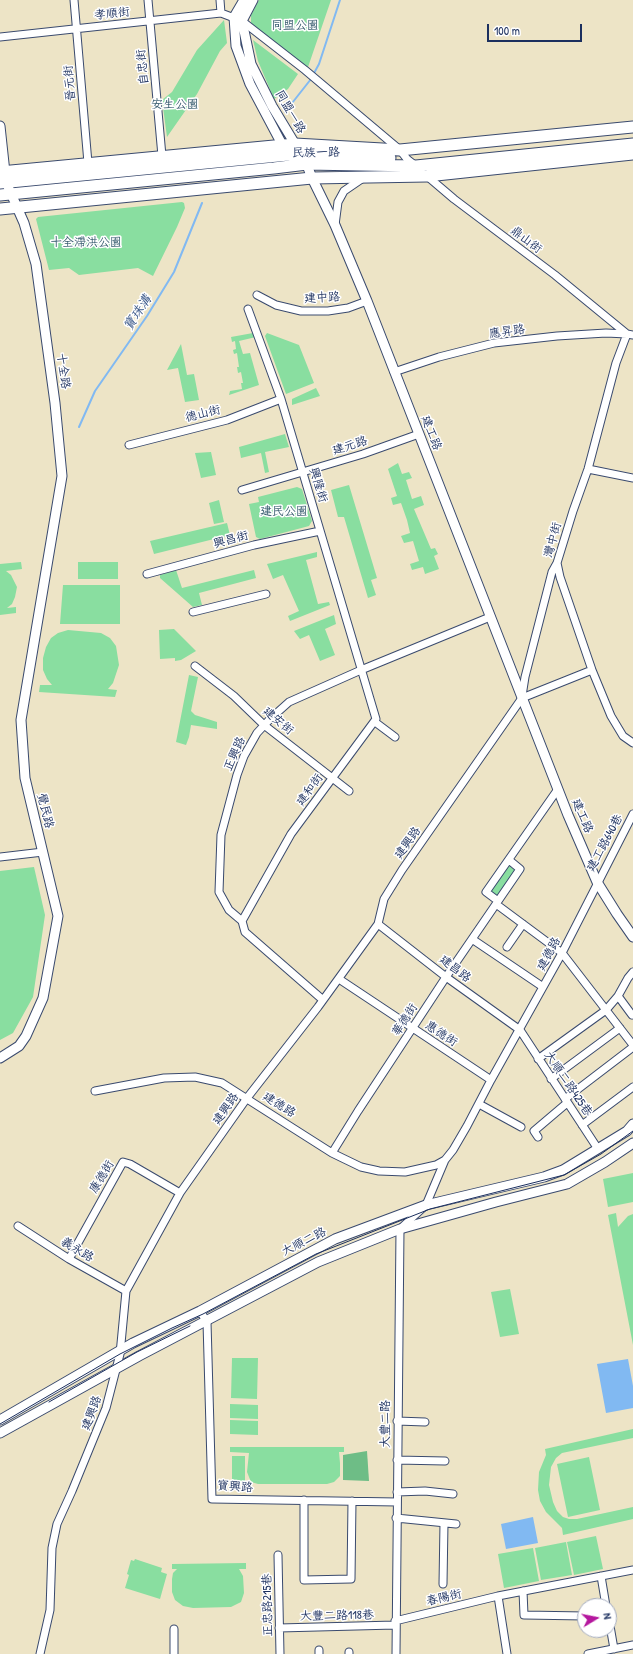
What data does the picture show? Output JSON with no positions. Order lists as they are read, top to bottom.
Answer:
{
  "streets": {
    "main road": ["民族一路"],
    "street": [
      "孝順街",
      "自忠街",
      "晉元街",
      "同盟一路",
      "鼎山街",
      "建中路",
      "應昇路",
      "十全路",
      "德山街",
      "建工路",
      "建元路",
      "興隆街",
      "興昌街",
      "灣中街",
      "建安街",
      "正興路",
      "建和街",
      "覺民路",
      "建興路",
      "建工路640巷",
      "建德路",
      "建昌路",
      "華德街",
      "惠德街",
      "大順二路425巷",
      "康德街",
      "大順二路",
      "義永路",
      "大豐二路",
      "寶興路",
      "春陽街",
      "正忠路215巷",
      "大豐二路118巷"
    ]
  },
  "crossings": [
    ["孝順街", "自忠街"],
    ["孝順街", "晉元街"],
    ["孝順街", "同盟一路"],
    ["孝順街", "民族一路"],
    ["孝順街", "鼎山街"],
    ["自忠街", "民族一路"],
    ["晉元街", "民族一路"],
    ["同盟一路", "民族一路"],
    ["同盟一路", "建工路"],
    ["民族一路", "鼎山街"],
    ["民族一路", "十全路"],
    ["民族一路", "建工路"],
    ["鼎山街", "應昇路"],
    ["鼎山街", "灣中街"],
    ["建中路", "建工路"],
    ["應昇路", "建工路"],
    ["應昇路", "灣中街"],
    ["十全路", "覺民路"],
    ["德山街", "興隆街"],
    ["建工路", "建元路"],
    ["建工路", "灣中街"],
    ["建工路", "正興路"],
    ["建工路", "建興路"],
    ["建工路", "建工路640巷"],
    ["建工路", "建德路"],
    ["建元路", "興隆街"],
    ["興隆街", "興昌街"],
    ["興隆街", "正興路"],
    ["建安街", "正興路"],
    ["建安街", "建和街"],
    ["正興路", "建和街"],
    ["正興路", "建興路"],
    ["建興路", "建德路"],
    ["建興路", "建昌路"],
    ["建興路", "惠德街"],
    ["建興路", "康德街"],
    ["建興路", "大順二路"],
    ["建興路", "義永路"],
    ["建工路640巷", "建德路"],
    ["建德路", "建昌路"],
    ["建德路", "華德街"],
    ["建德路", "惠德街"],
    ["建德路", "大順二路425巷"],
    ["建德路", "大順二路"],
    ["建昌路", "華德街"],
    ["建昌路", "大順二路425巷"],
    ["華德街", "惠德街"],
    ["大順二路425巷", "大順二路"],
    ["康德街", "義永路"],
    ["大順二路", "大豐二路"],
    ["大順二路", "寶興路"],
    ["大豐二路", "寶興路"],
    ["大豐二路", "春陽街"],
    ["大豐二路", "大豐二路118巷"],
    ["春陽街", "大豐二路118巷"],
    ["正忠路215巷", "大豐二路118巷"]
  ],
  "water": ["寶珠溝"],
  "parks": [
    "同盟公園",
    "安生公園",
    "十全滯洪公園",
    "建民公園"
  ],
  "scale_bar": "100 m",
  "north": "right"
}
